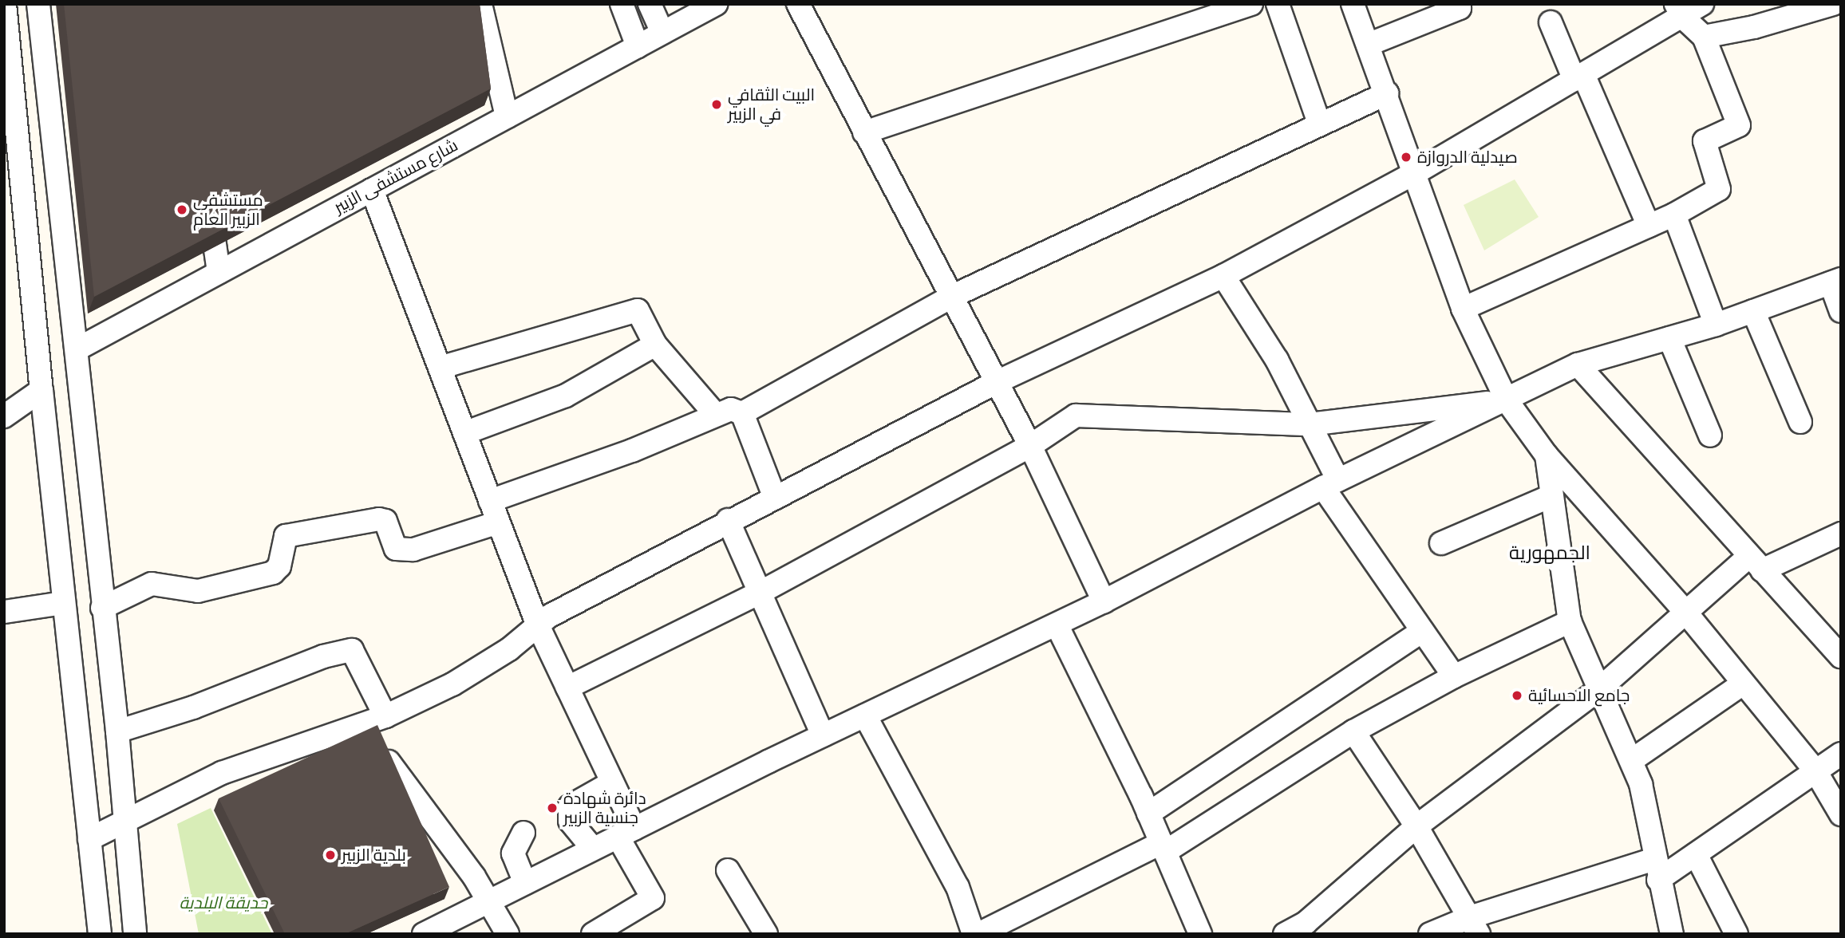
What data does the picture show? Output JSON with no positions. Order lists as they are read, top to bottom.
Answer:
{
  "streets": {
    "street": ["شارع مستشفى الزبير"]
  },
  "districts": ["الجمهورية"],
  "parks": ["حديقة البلدية"],
  "places": [
    "البيت الثقافي في الزبير",
    "صيدلية الدروازة",
    "مستشفى الزبير العام",
    "جامع الاحسائية",
    "دائرة شهادة جنسية الزبير",
    "بلدية الزبير"
  ]
}
